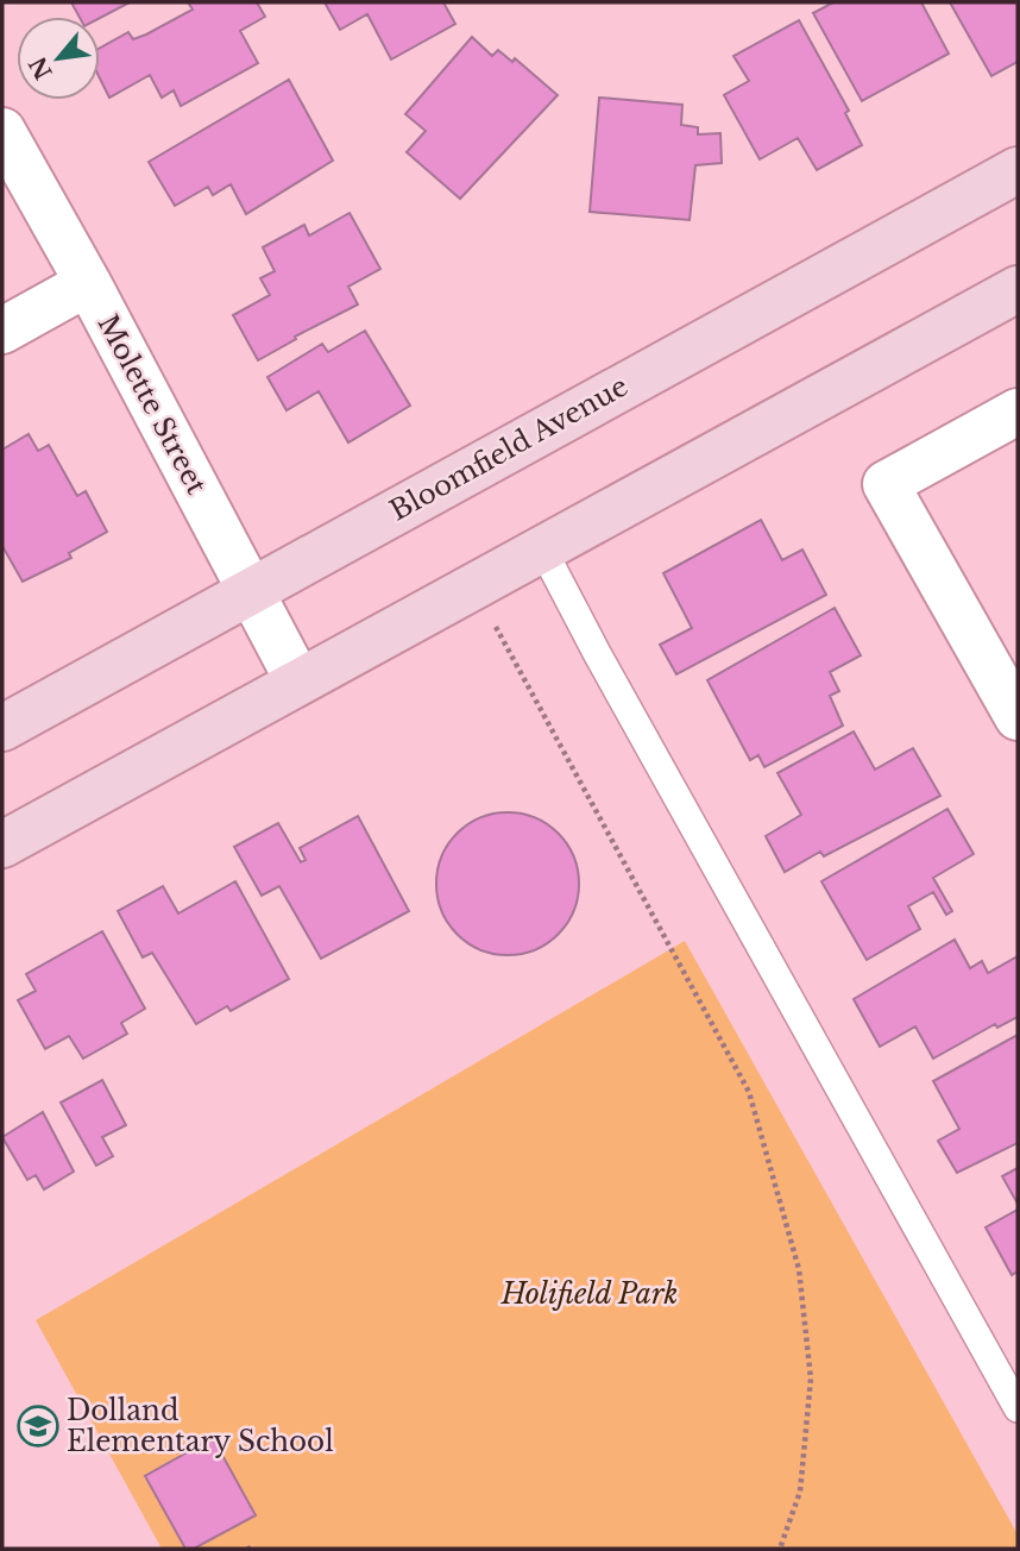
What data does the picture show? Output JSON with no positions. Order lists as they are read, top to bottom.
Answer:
{
  "streets": {
    "main road": ["Bloomfield Avenue"],
    "street": ["Molette Street"]
  },
  "crossings": [
    ["Molette Street", "Bloomfield Avenue"]
  ],
  "parks": ["Holifield Park"],
  "places": {
    "school or university": ["Dolland Elementary School"]
  },
  "north": "bottom left"
}
